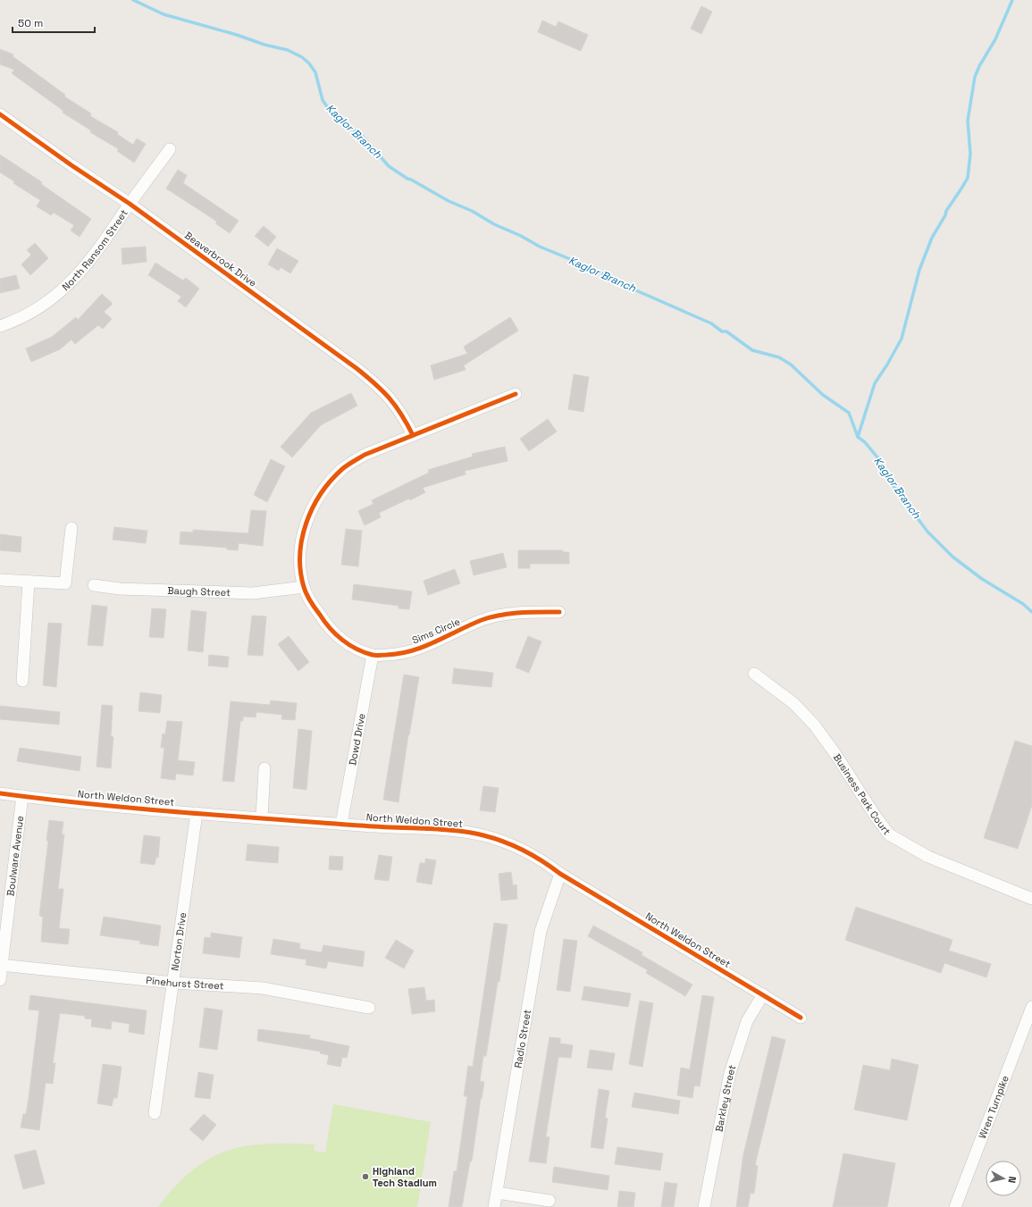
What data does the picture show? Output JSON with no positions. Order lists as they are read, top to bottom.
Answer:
{
  "streets": {
    "street": [
      "North Ransom Street",
      "Beaverbrook Drive",
      "Baugh Street",
      "Sims Circle",
      "Dowd Drive",
      "Business Park Court",
      "North Weldon Street",
      "Boulware Avenue",
      "Norton Drive",
      "Pinehurst Street",
      "Radio Street",
      "Barkley Street",
      "Wren Turnpike"
    ]
  },
  "crossings": [
    ["North Ransom Street", "Beaverbrook Drive"],
    ["Beaverbrook Drive", "Sims Circle"],
    ["Baugh Street", "Sims Circle"],
    ["Sims Circle", "Dowd Drive"],
    ["Dowd Drive", "North Weldon Street"],
    ["North Weldon Street", "Boulware Avenue"],
    ["North Weldon Street", "Norton Drive"],
    ["North Weldon Street", "Radio Street"],
    ["North Weldon Street", "Barkley Street"],
    ["Boulware Avenue", "Pinehurst Street"],
    ["Norton Drive", "Pinehurst Street"]
  ],
  "water": ["Kaglor Branch"],
  "places": ["Highland Tech Stadium"],
  "scale_bar": "50 m",
  "north": "right"
}
